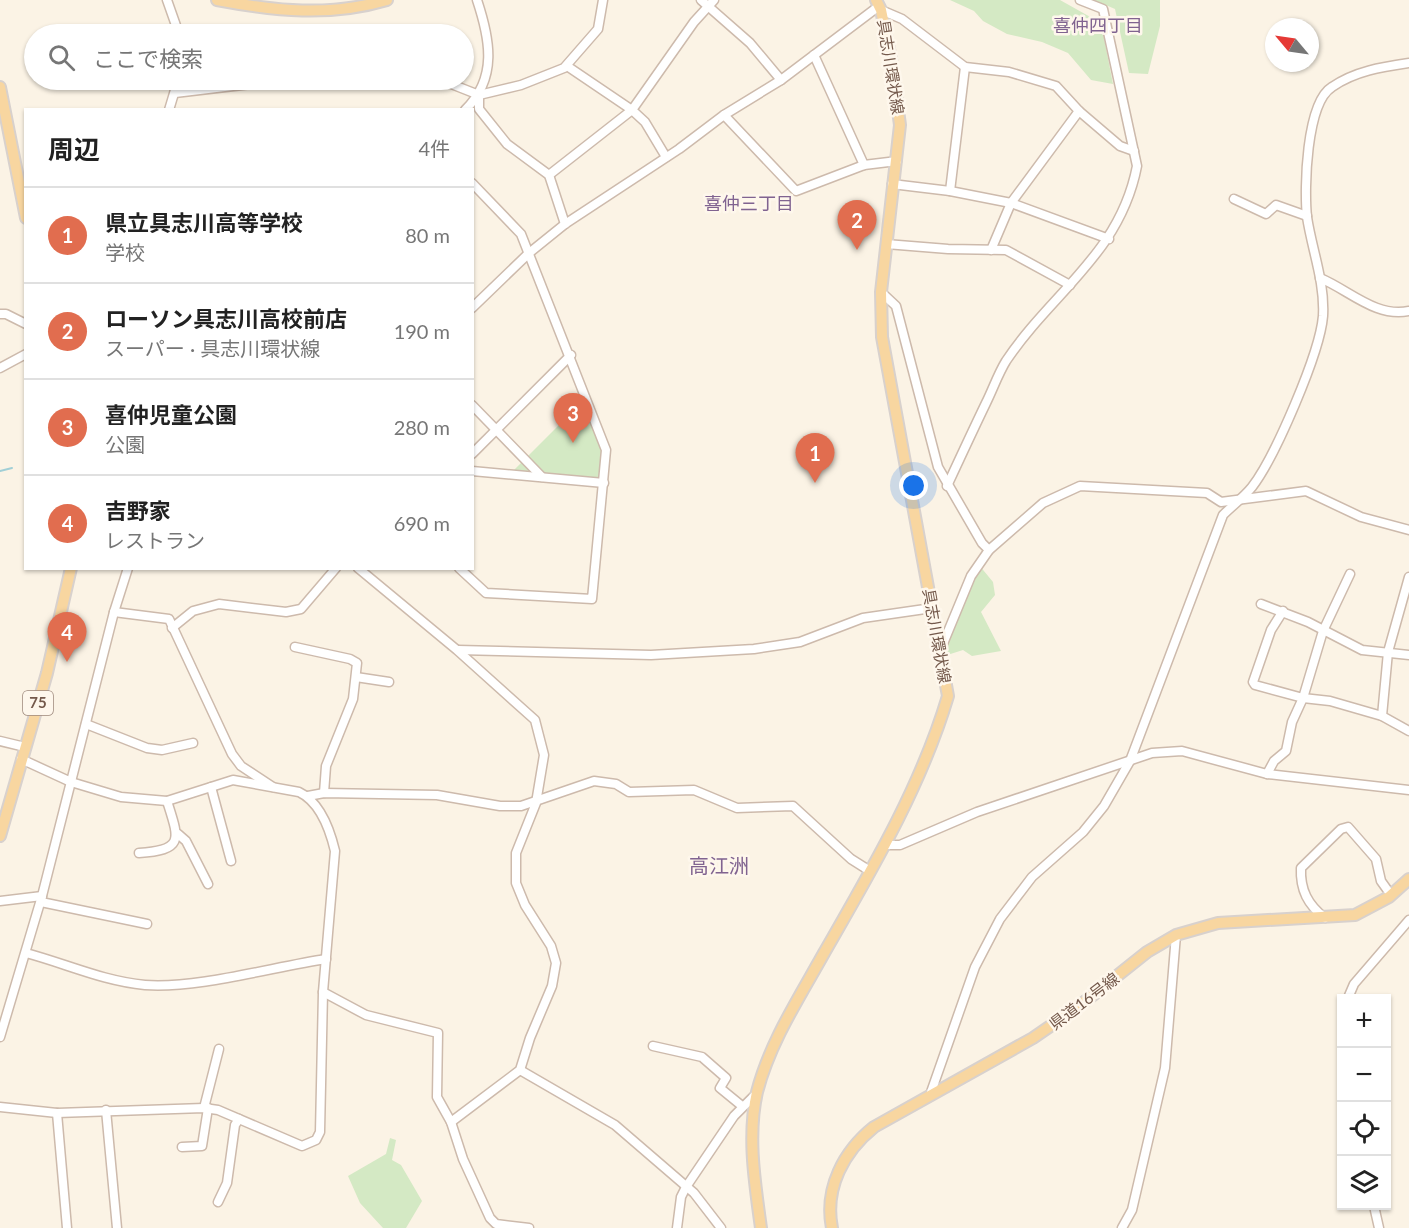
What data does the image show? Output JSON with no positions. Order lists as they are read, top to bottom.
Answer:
{
  "streets": {
    "main road": ["具志川環状線", "75", "県道16号線"]
  },
  "districts": ["喜仲四丁目", "喜仲三丁目", "高江洲"],
  "north": "top left",
  "page": {
    "search": "ここで検索",
    "heading": ["周辺", "4件"],
    "list": [
      {
        "mark": "1",
        "name": "県立具志川高等学校",
        "note": "学校",
        "value": "80 m"
      },
      {
        "mark": "2",
        "name": "ローソン具志川高校前店",
        "note": "スーパー · 具志川環状線",
        "value": "190 m"
      },
      {
        "mark": "3",
        "name": "喜仲児童公園",
        "note": "公園",
        "value": "280 m"
      },
      {
        "mark": "4",
        "name": "吉野家",
        "note": "レストラン",
        "value": "690 m"
      }
    ],
    "pins": [
      "2",
      "3",
      "1",
      "4"
    ],
    "map_buttons": ["+", "−"]
  }
}
